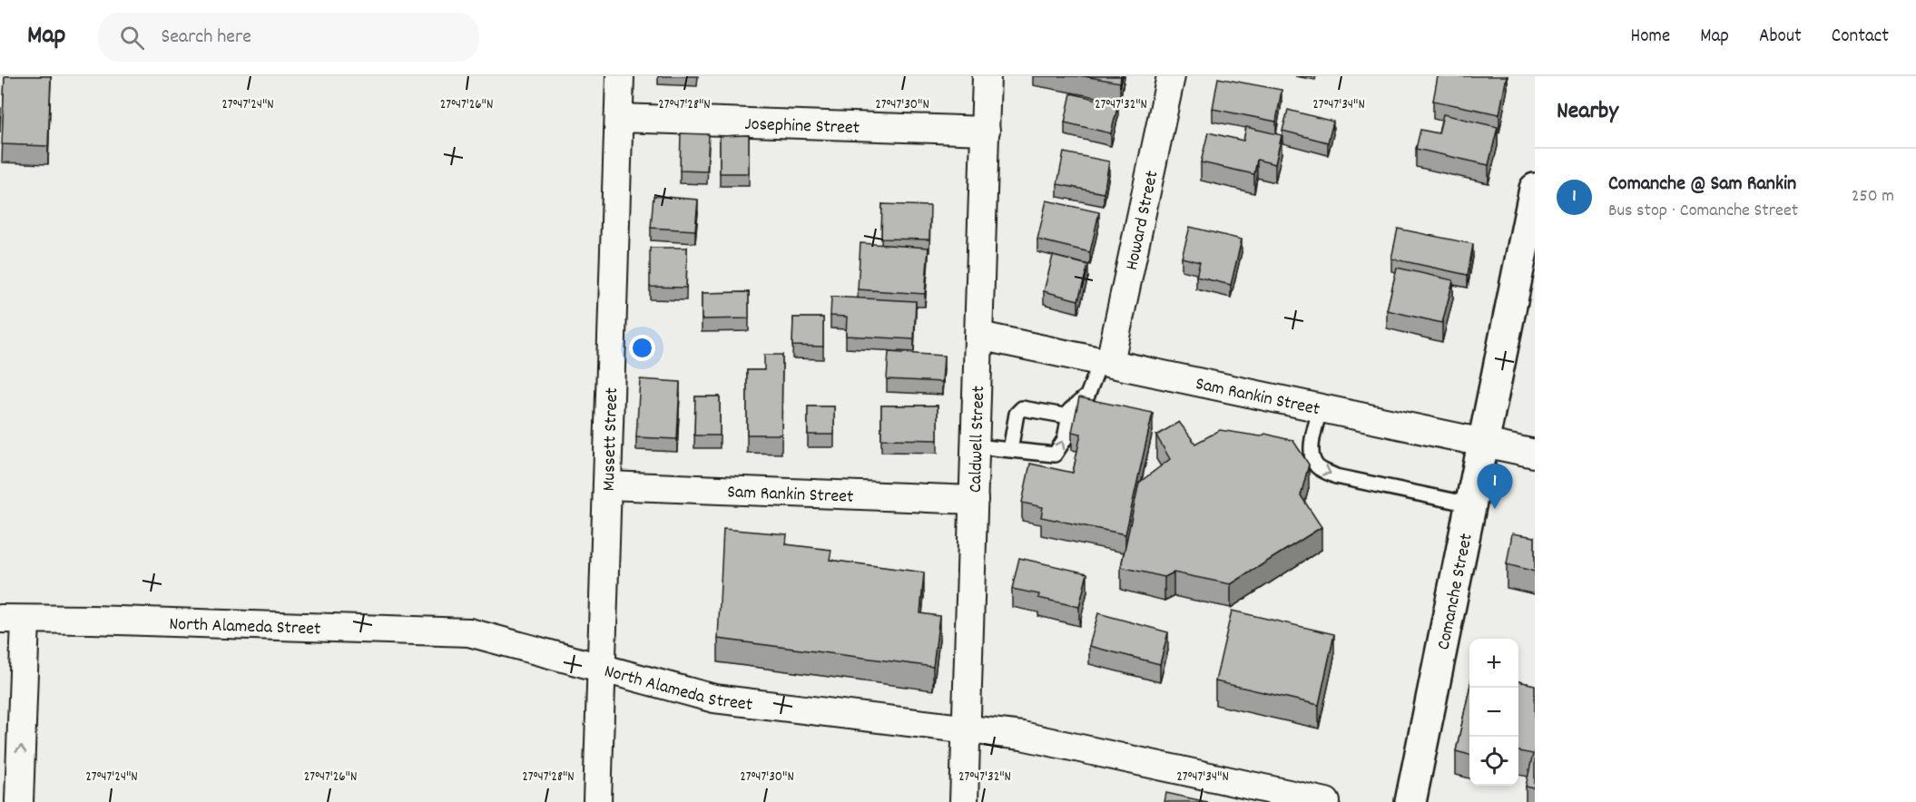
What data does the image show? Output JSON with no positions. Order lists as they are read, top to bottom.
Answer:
{
  "streets": {
    "street": [
      "Josephine Street",
      "Howard Street",
      "Sam Rankin Street",
      "Mussett Street",
      "Caldwell Street",
      "Comanche Street",
      "North Alameda Street"
    ]
  },
  "crossings": [
    ["Josephine Street", "Mussett Street"],
    ["Josephine Street", "Caldwell Street"],
    ["Howard Street", "Sam Rankin Street"],
    ["Sam Rankin Street", "Mussett Street"],
    ["Sam Rankin Street", "Caldwell Street"],
    ["Sam Rankin Street", "Comanche Street"],
    ["Mussett Street", "North Alameda Street"],
    ["Caldwell Street", "North Alameda Street"]
  ],
  "page": {
    "header": "Map",
    "search": "Search here",
    "nav": [
      "Home",
      "Map",
      "About",
      "Contact"
    ],
    "heading": "Nearby",
    "list": [
      {
        "mark": "1",
        "name": "Comanche @ Sam Rankin",
        "note": "Bus stop · Comanche Street",
        "value": "250 m"
      }
    ],
    "pins": "1",
    "map_buttons": ["+", "−"]
  },
  "coordinates": [
    "27°47'24\"N",
    "27°47'26\"N",
    "27°47'28\"N",
    "27°47'30\"N",
    "27°47'32\"N",
    "27°47'34\"N"
  ]
}
